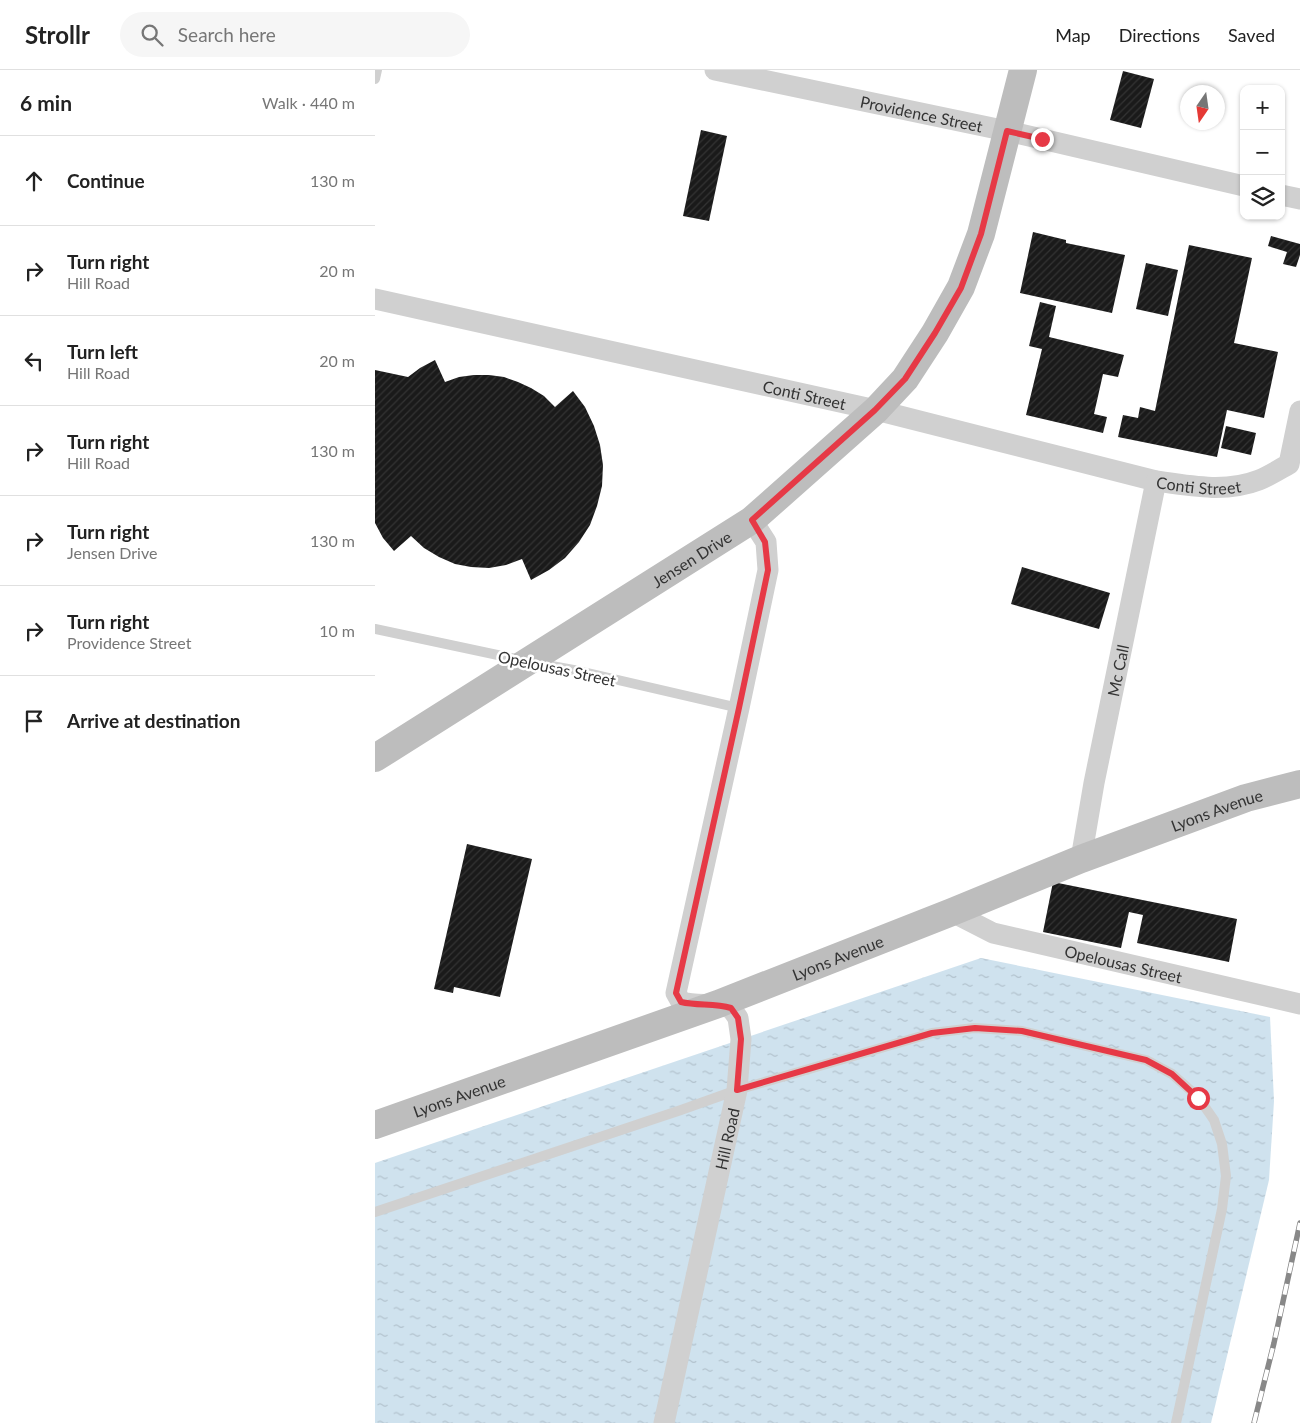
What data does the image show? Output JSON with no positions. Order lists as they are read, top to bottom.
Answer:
{
  "streets": {
    "main road": ["Jensen Drive", "Lyons Avenue"],
    "street": [
      "Providence Street",
      "Conti Street",
      "Opelousas Street",
      "Mc Call",
      "Hill Road"
    ]
  },
  "crossings": [
    ["Providence Street", "Jensen Drive"],
    ["Conti Street", "Jensen Drive"],
    ["Conti Street", "Mc Call"],
    ["Jensen Drive", "Opelousas Street"],
    ["Opelousas Street", "Lyons Avenue"],
    ["Mc Call", "Lyons Avenue"],
    ["Lyons Avenue", "Hill Road"]
  ],
  "north": "bottom",
  "page": {
    "header": "Strollr",
    "search": "Search here",
    "nav": ["Map", "Directions", "Saved"],
    "heading": ["6 min", "Walk · 440 m"],
    "map_buttons": ["+", "−"],
    "list": [
      ["Continue", "130 m"],
      ["Turn right", "Hill Road", "20 m"],
      ["Turn left", "Hill Road", "20 m"],
      ["Turn right", "Hill Road", "130 m"],
      ["Turn right", "Jensen Drive", "130 m"],
      ["Turn right", "Providence Street", "10 m"],
      "Arrive at destination"
    ]
  }
}
